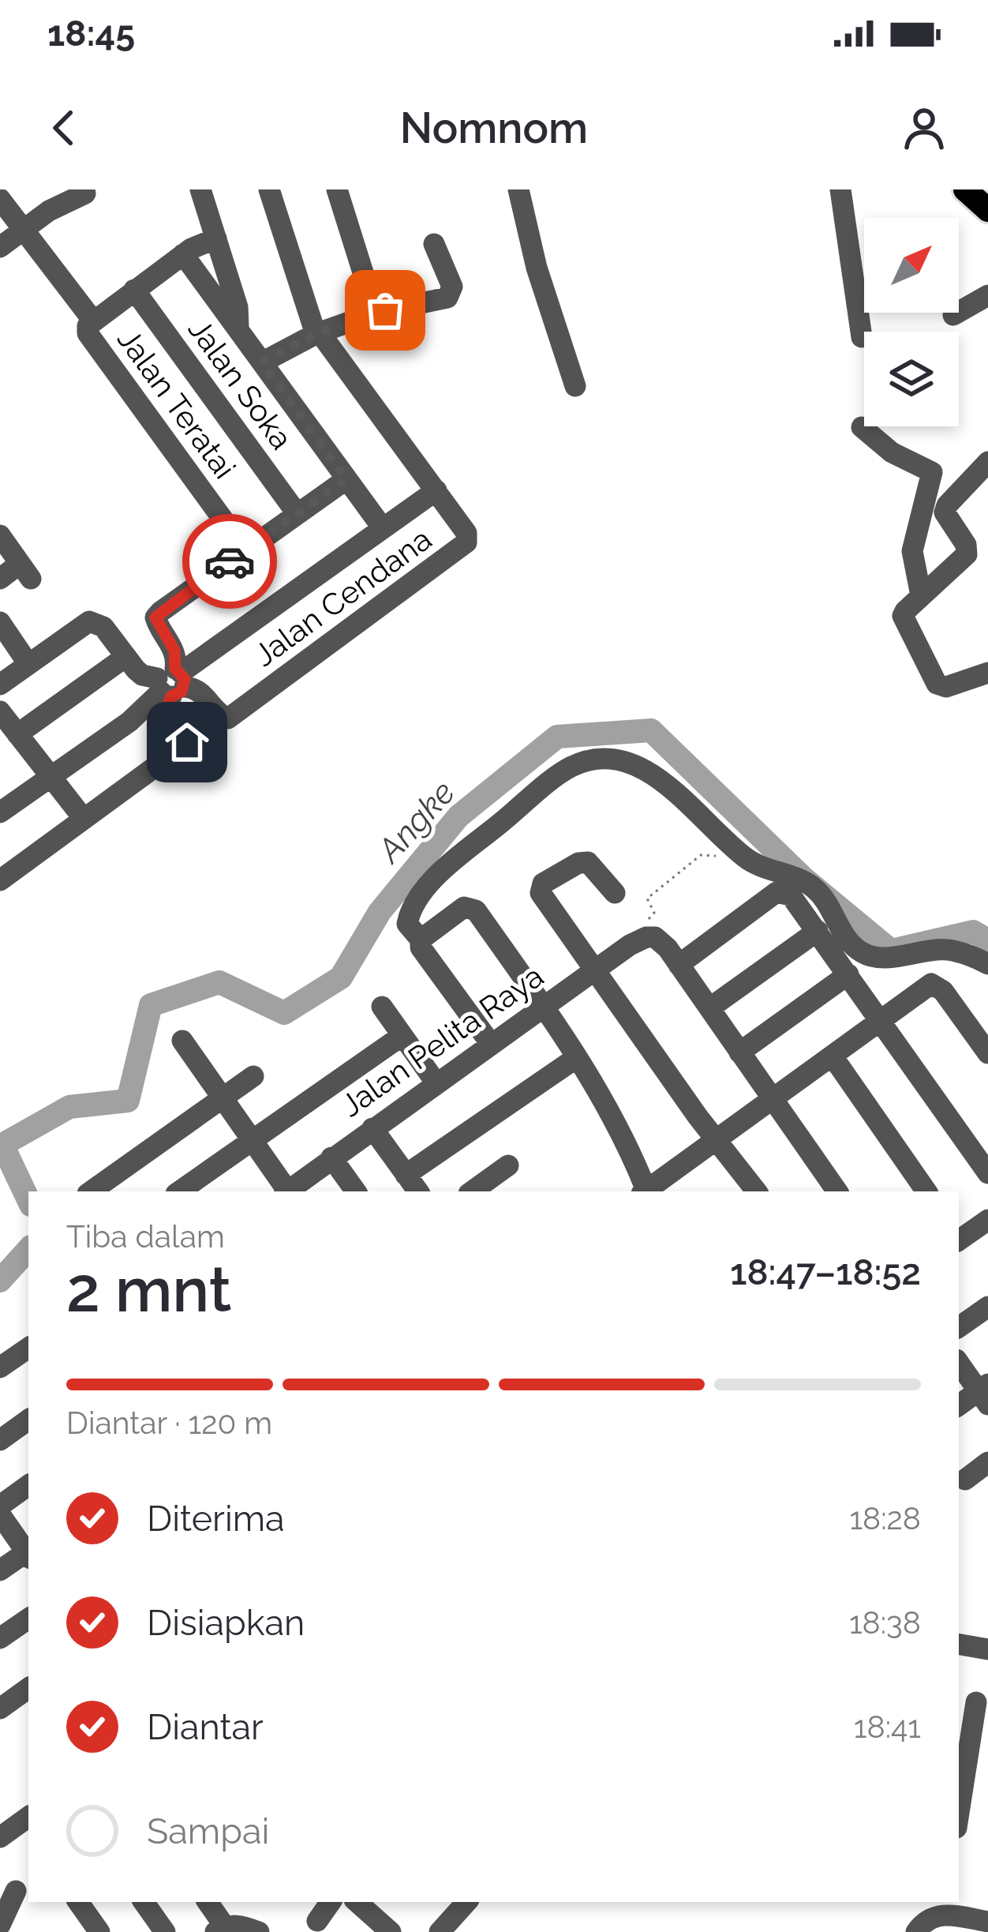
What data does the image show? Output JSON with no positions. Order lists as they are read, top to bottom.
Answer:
{
  "streets": {
    "street": [
      "Jalan Soka",
      "Jalan Teratai",
      "Jalan Cendana",
      "Jalan Pelita Raya"
    ]
  },
  "crossings": [
    ["Jalan Soka", "Jalan Teratai"]
  ],
  "water": ["Angke"],
  "north": "top right",
  "page": {
    "status": "18:45",
    "header": "Nomnom",
    "heading": ["2 mnt", "Tiba dalam", "18:47–18:52"],
    "bar": "Diantar · 120 m",
    "list": [
      ["Diterima", "18:28"],
      ["Disiapkan", "18:38"],
      ["Diantar", "18:41"],
      "Sampai"
    ]
  }
}
